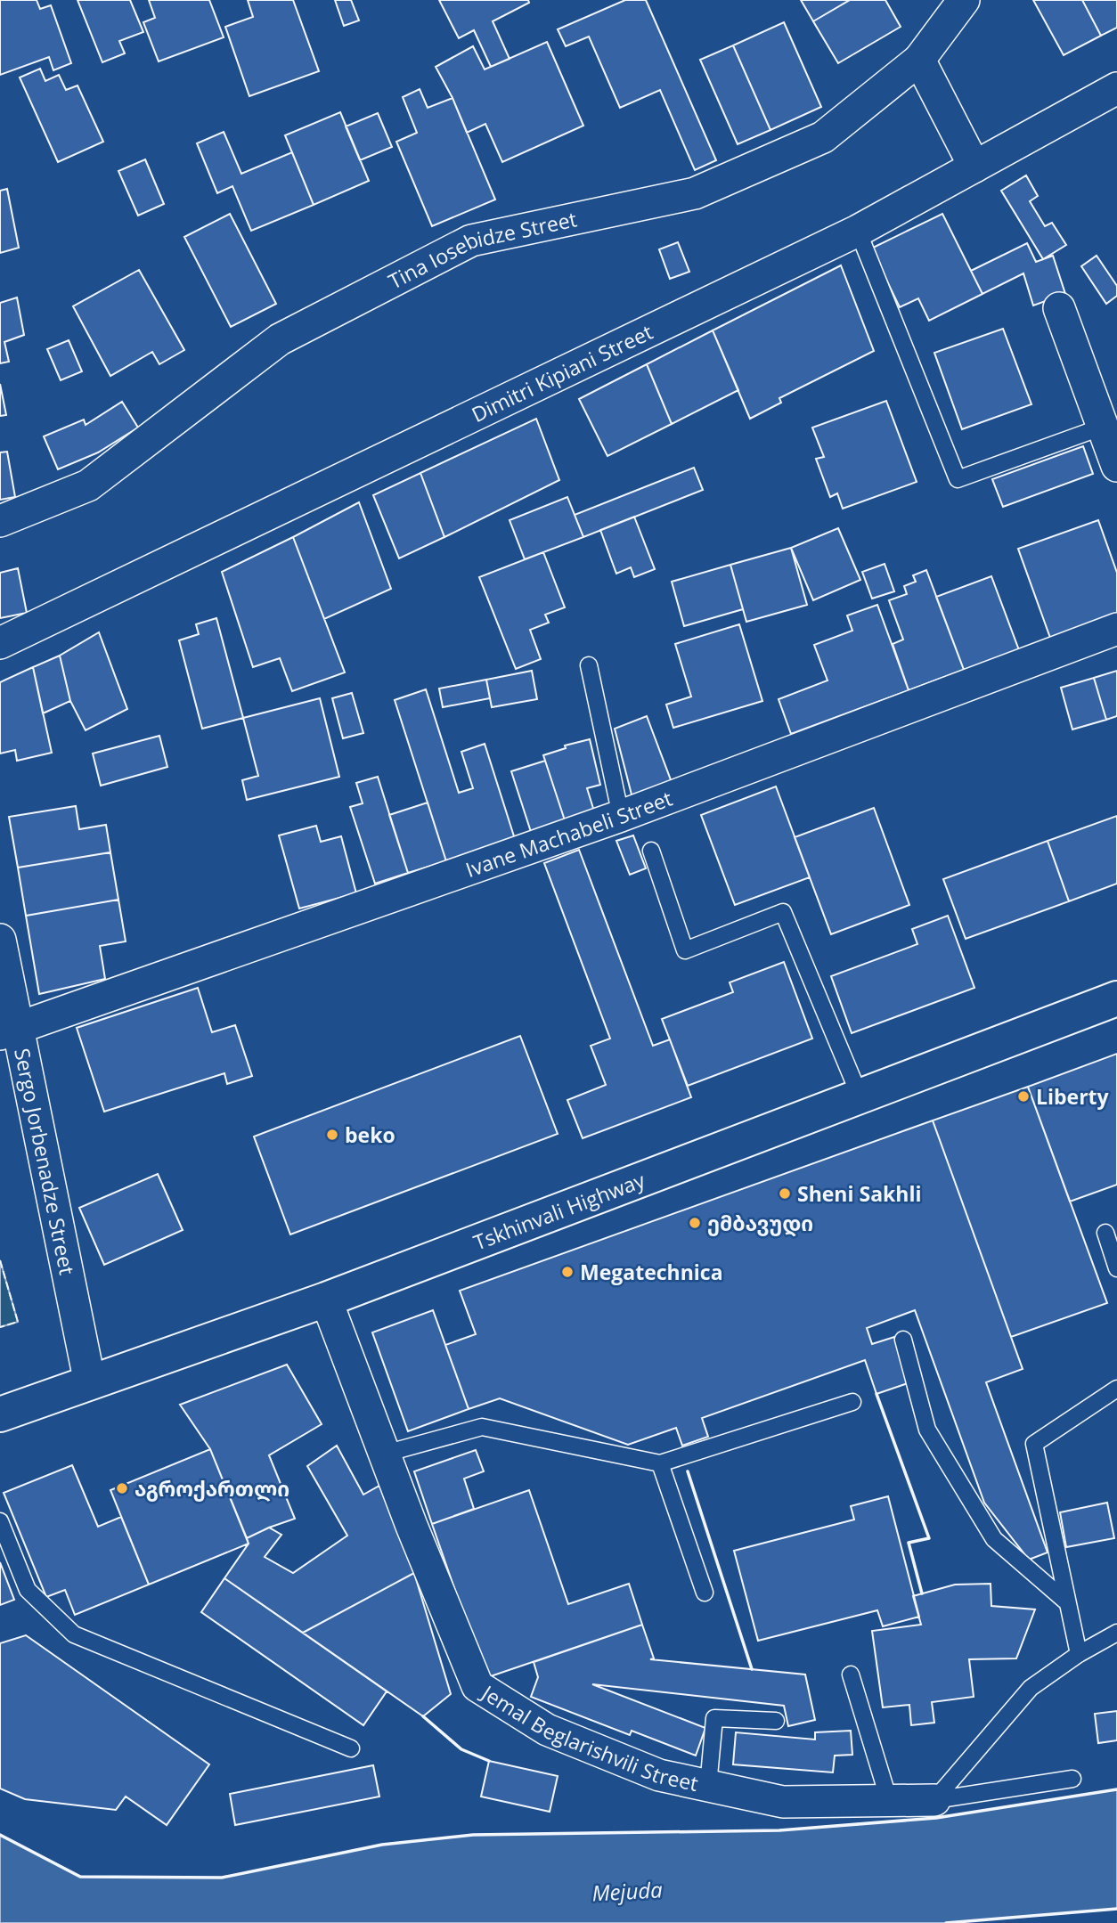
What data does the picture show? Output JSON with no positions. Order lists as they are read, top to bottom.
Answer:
{
  "streets": {
    "main road": ["Tskhinvali Highway"],
    "street": [
      "Tina Iosebidze Street",
      "Dimitri Kipiani Street",
      "Ivane Machabeli Street",
      "Sergo Jorbenadze Street",
      "Jemal Beglarishvili Street"
    ]
  },
  "crossings": [
    ["Ivane Machabeli Street", "Sergo Jorbenadze Street"],
    ["Sergo Jorbenadze Street", "Tskhinvali Highway"],
    ["Tskhinvali Highway", "Jemal Beglarishvili Street"]
  ],
  "water": ["Mejuda"],
  "places": [
    "Liberty",
    "beko",
    "Sheni Sakhli",
    "ემბავუდი",
    "Megatechnica",
    "აგროქართლი"
  ]
}
